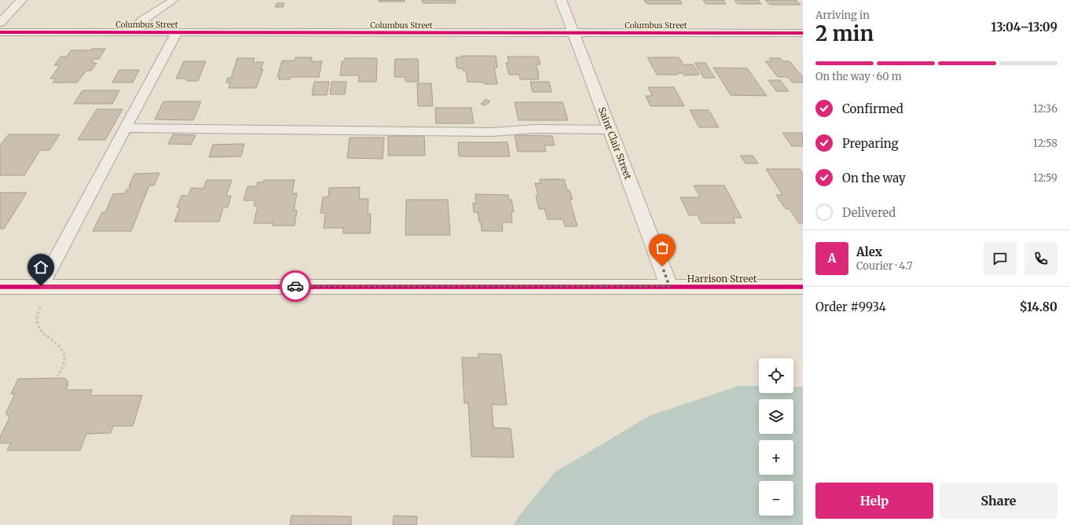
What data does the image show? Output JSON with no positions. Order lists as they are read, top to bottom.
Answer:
{
  "streets": {
    "street": ["Columbus Street", "Saint Clair Street", "Harrison Street"]
  },
  "crossings": [
    ["Columbus Street", "Saint Clair Street"],
    ["Saint Clair Street", "Harrison Street"]
  ],
  "page": {
    "heading": ["2 min", "Arriving in", "13:04–13:09"],
    "panel": [
      "Alex",
      "Courier · 4.7",
      "Order #9934",
      "$14.80"
    ],
    "bar": "On the way · 60 m",
    "list": [
      ["Confirmed", "12:36"],
      ["Preparing", "12:58"],
      ["On the way", "12:59"],
      "Delivered"
    ],
    "round": "A",
    "map_buttons": ["+", "−"],
    "buttons": ["Help", "Share"]
  }
}
